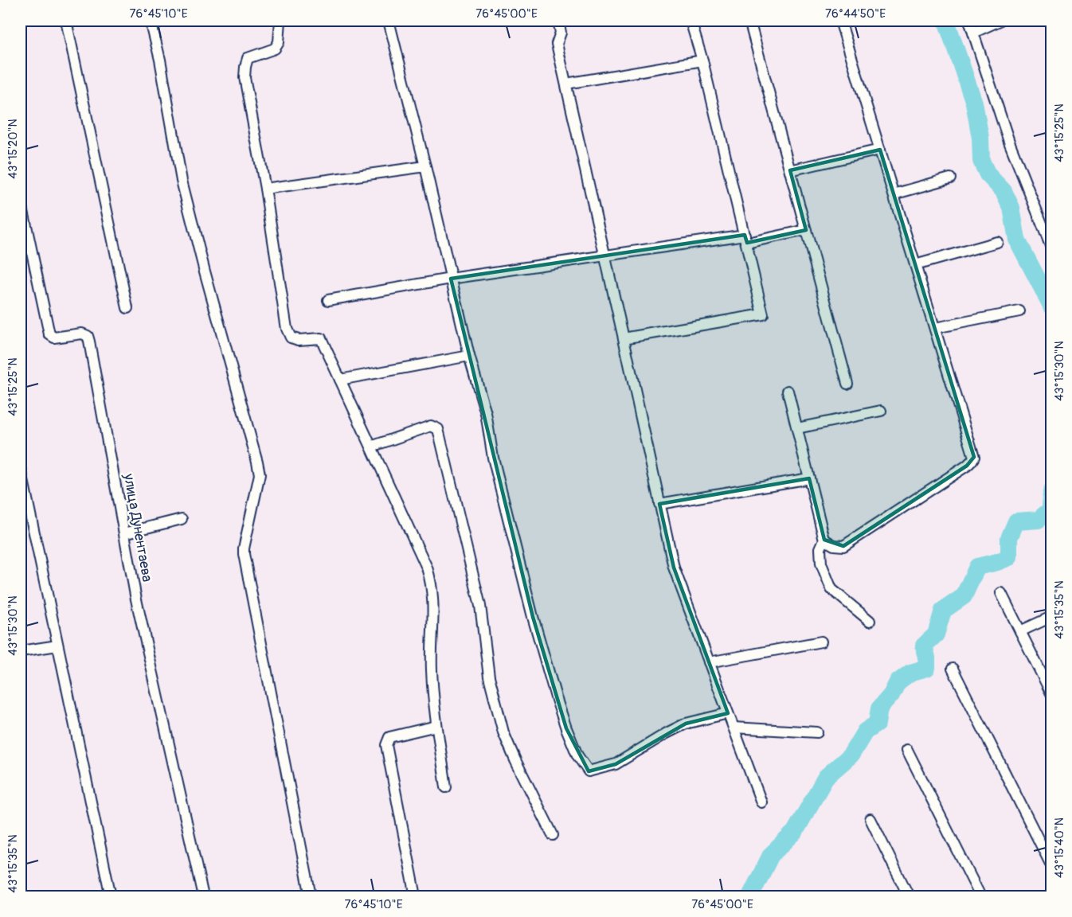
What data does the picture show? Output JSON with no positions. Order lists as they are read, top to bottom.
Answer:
{
  "streets": {
    "street": ["улица Дунентаева"]
  },
  "coordinates": [
    "76°45'10\"E",
    "76°45'00\"E",
    "76°44'50\"E",
    "43°15'25\"N",
    "43°15'20\"N",
    "43°15'30\"N",
    "43°15'35\"N",
    "43°15'40\"N"
  ]
}
